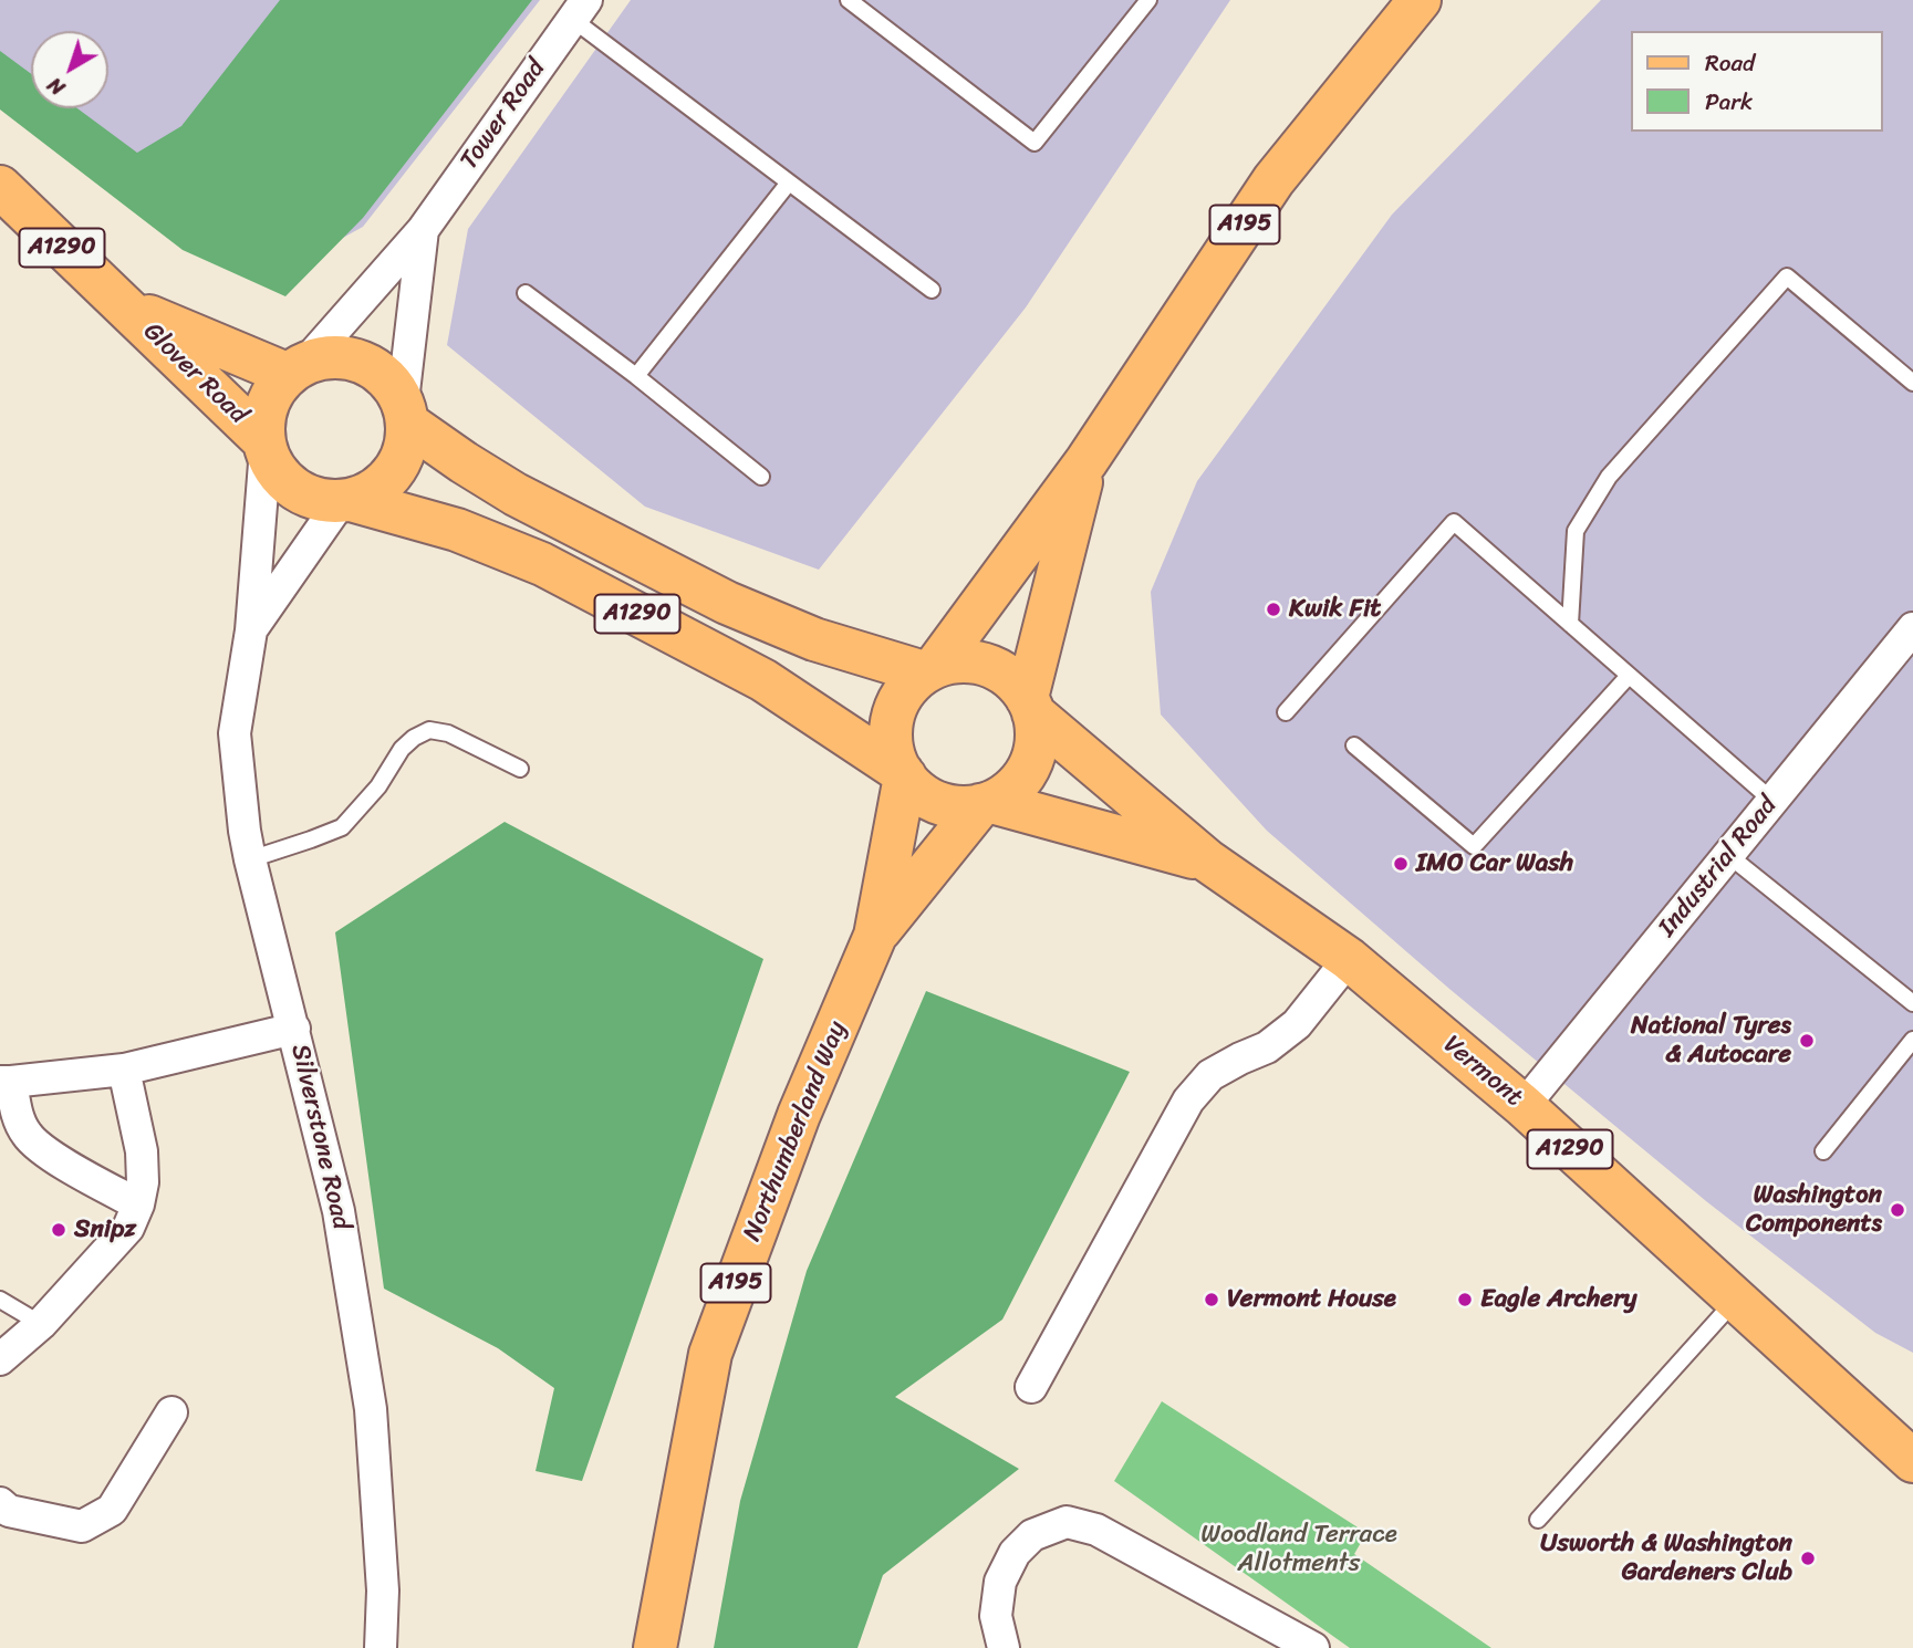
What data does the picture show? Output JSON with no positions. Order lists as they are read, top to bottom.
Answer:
{
  "streets": {
    "main road": [
      "A195",
      "A1290",
      "Glover Road",
      "Vermont",
      "Northumberland Way"
    ],
    "street": ["Tower Road", "Industrial Road", "Silverstone Road"]
  },
  "crossings": [
    ["Tower Road", "A1290"],
    ["Tower Road", "Glover Road"],
    ["Tower Road", "Silverstone Road"],
    ["A195", "A1290"],
    ["A195", "Vermont"],
    ["A195", "Northumberland Way"],
    ["A1290", "Glover Road"],
    ["A1290", "Vermont"],
    ["A1290", "Northumberland Way"],
    ["A1290", "Silverstone Road"],
    ["Glover Road", "Silverstone Road"],
    ["Industrial Road", "Vermont"],
    ["Vermont", "Northumberland Way"]
  ],
  "parks": ["Woodland Terrace Allotments"],
  "places": [
    "Kwik Fit",
    "IMO Car Wash",
    "National Tyres & Autocare",
    "Washington Components",
    "Snipz",
    "Vermont House",
    "Eagle Archery",
    "Usworth & Washington Gardeners Club"
  ],
  "legend": ["Road", "Park"],
  "north": "bottom left"
}
